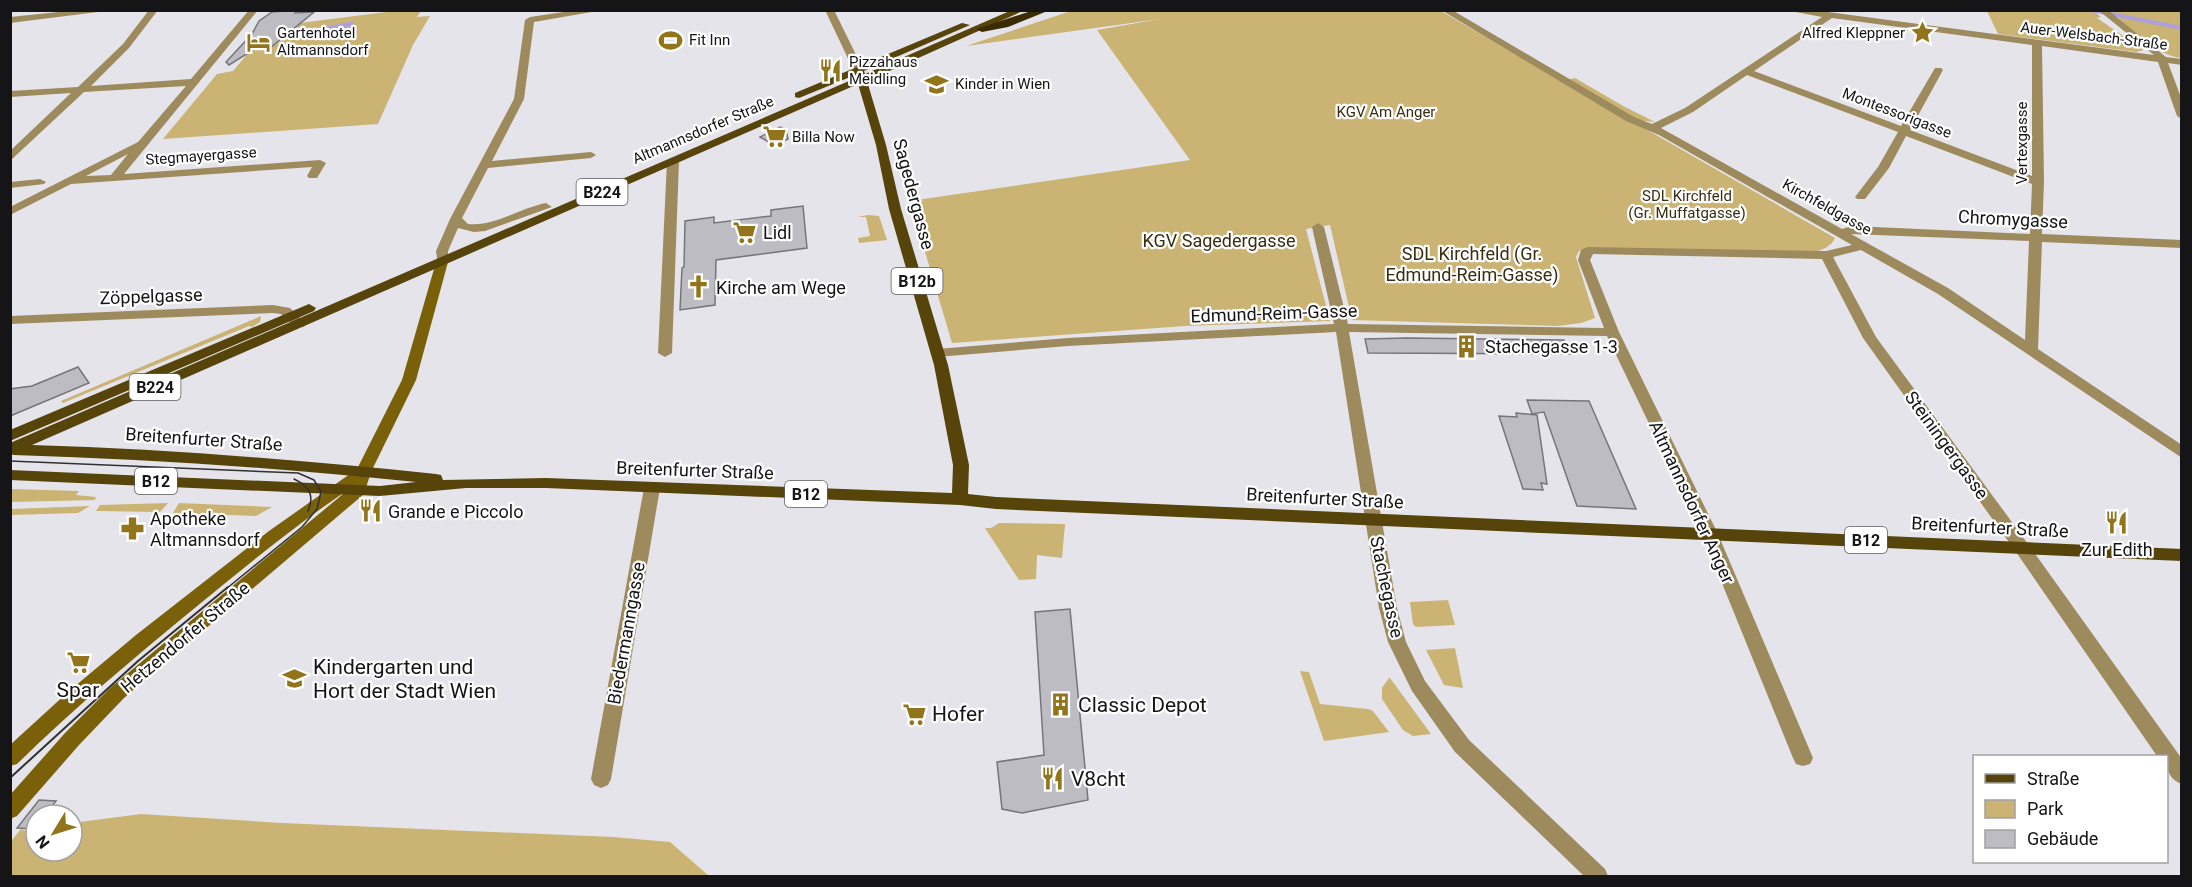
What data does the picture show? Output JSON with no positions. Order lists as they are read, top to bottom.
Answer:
{
  "streets": {
    "main road": [
      "Altmannsdorfer Straße",
      "B224",
      "Sagedergasse",
      "B12b",
      "Breitenfurter Straße",
      "B12",
      "Hetzendorfer Straße"
    ],
    "street": [
      "Auer-Welsbach-Straße",
      "Montessorigasse",
      "Vertexgasse",
      "Stegmayergasse",
      "Kirchfeldgasse",
      "Chromygasse",
      "Zöppelgasse",
      "Edmund-Reim-Gasse",
      "Steiningergasse",
      "Altmannsdorfer Anger",
      "Stachegasse",
      "Biedermanngasse"
    ]
  },
  "crossings": [
    ["Auer-Welsbach-Straße", "Vertexgasse"],
    ["Montessorigasse", "Vertexgasse"],
    ["Altmannsdorfer Straße", "Sagedergasse"],
    ["Altmannsdorfer Straße", "Zöppelgasse"],
    ["Altmannsdorfer Straße", "Breitenfurter Straße"],
    ["Altmannsdorfer Straße", "Hetzendorfer Straße"],
    ["Vertexgasse", "Kirchfeldgasse"],
    ["Vertexgasse", "Chromygasse"],
    ["Sagedergasse", "Edmund-Reim-Gasse"],
    ["Sagedergasse", "Breitenfurter Straße"],
    ["Kirchfeldgasse", "Chromygasse"],
    ["Edmund-Reim-Gasse", "Altmannsdorfer Anger"],
    ["Edmund-Reim-Gasse", "Stachegasse"],
    ["Breitenfurter Straße", "Steiningergasse"],
    ["Breitenfurter Straße", "Altmannsdorfer Anger"],
    ["Breitenfurter Straße", "Stachegasse"],
    ["Breitenfurter Straße", "Biedermanngasse"],
    ["Breitenfurter Straße", "Hetzendorfer Straße"],
    ["Steiningergasse", "Altmannsdorfer Anger"]
  ],
  "parks": [
    "KGV Am Anger",
    "SDL Kirchfeld (Gr. Muffatgasse)",
    "KGV Sagedergasse",
    "SDL Kirchfeld (Gr. Edmund-Reim-Gasse)"
  ],
  "places": {
    "place": ["Alfred Kleppner"],
    "sports": ["Fit Inn"],
    "hotel": ["Gartenhotel Altmannsdorf"],
    "restaurant": [
      "Pizzahaus Meidling",
      "Grande e Piccolo",
      "Zur Edith",
      "V8cht"
    ],
    "school or university": ["Kinder in Wien", "Kindergarten und Hort der Stadt Wien"],
    "supermarket": [
      "Billa Now",
      "Lidl",
      "Spar",
      "Hofer"
    ],
    "church": ["Kirche am Wege"],
    "building": ["Stachegasse 1-3", "Classic Depot"],
    "pharmacy": ["Apotheke Altmannsdorf"]
  },
  "legend": ["Straße", "Park", "Gebäude"],
  "north": "bottom left"
}
